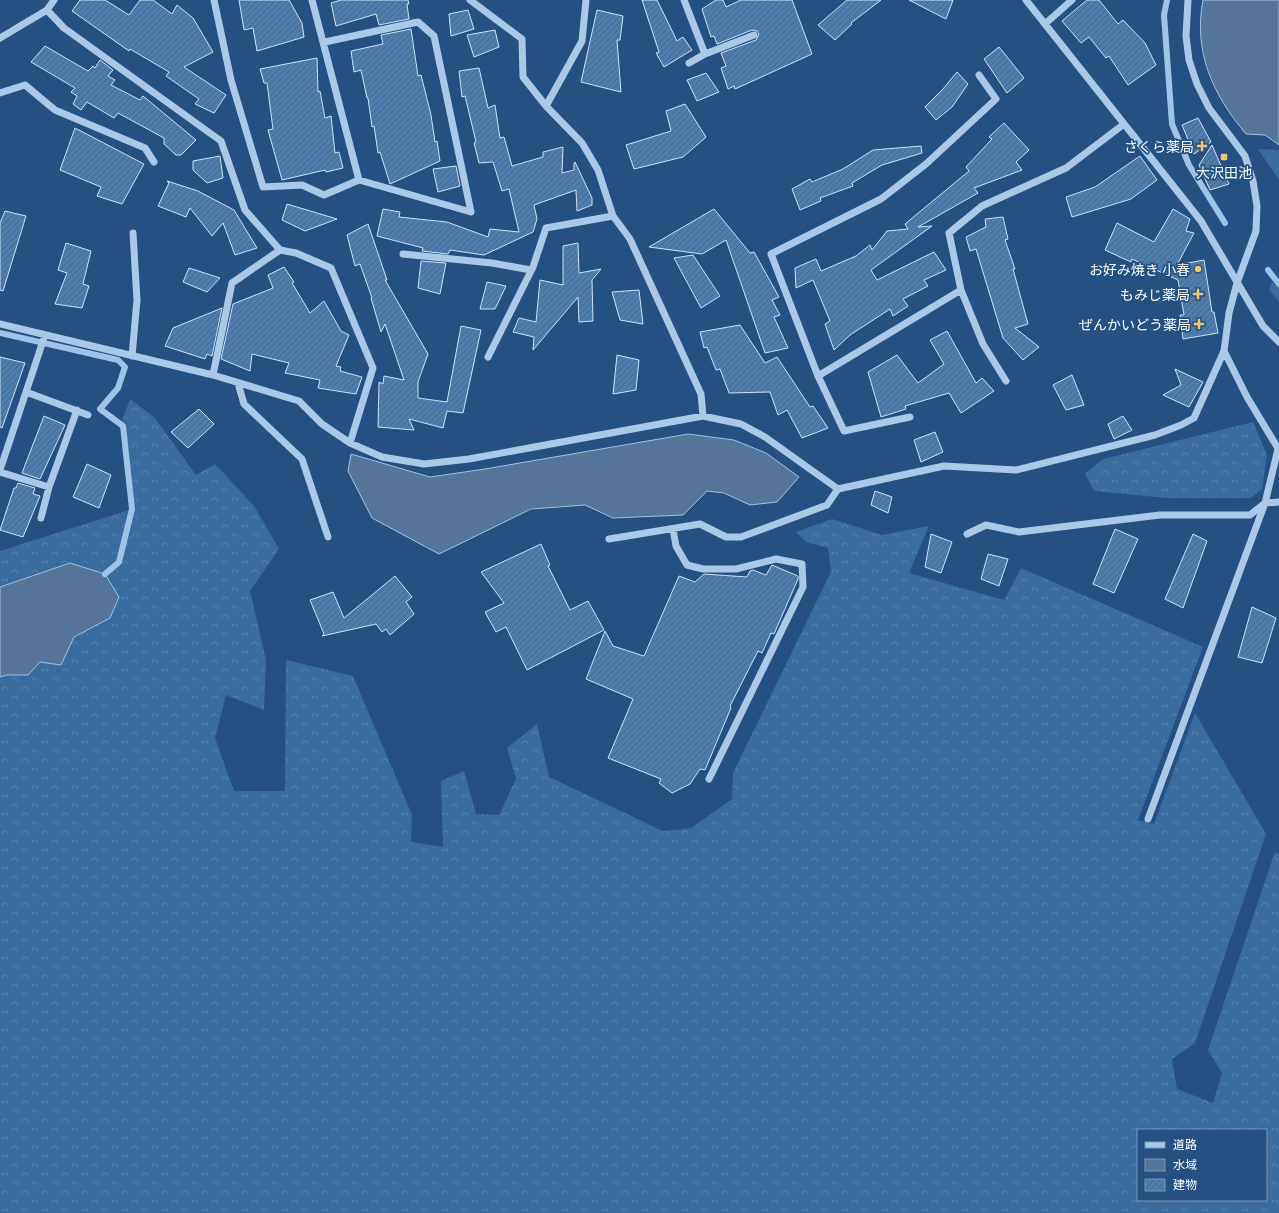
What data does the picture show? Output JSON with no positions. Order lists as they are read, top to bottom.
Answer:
{
  "places": {
    "health": ["さくら薬局", "もみじ薬局", "ぜんかいどう薬局"],
    "transit": ["大沢田池"],
    "other": ["お好み焼き 小春"]
  },
  "legend": ["道路", "水域", "建物"]
}
